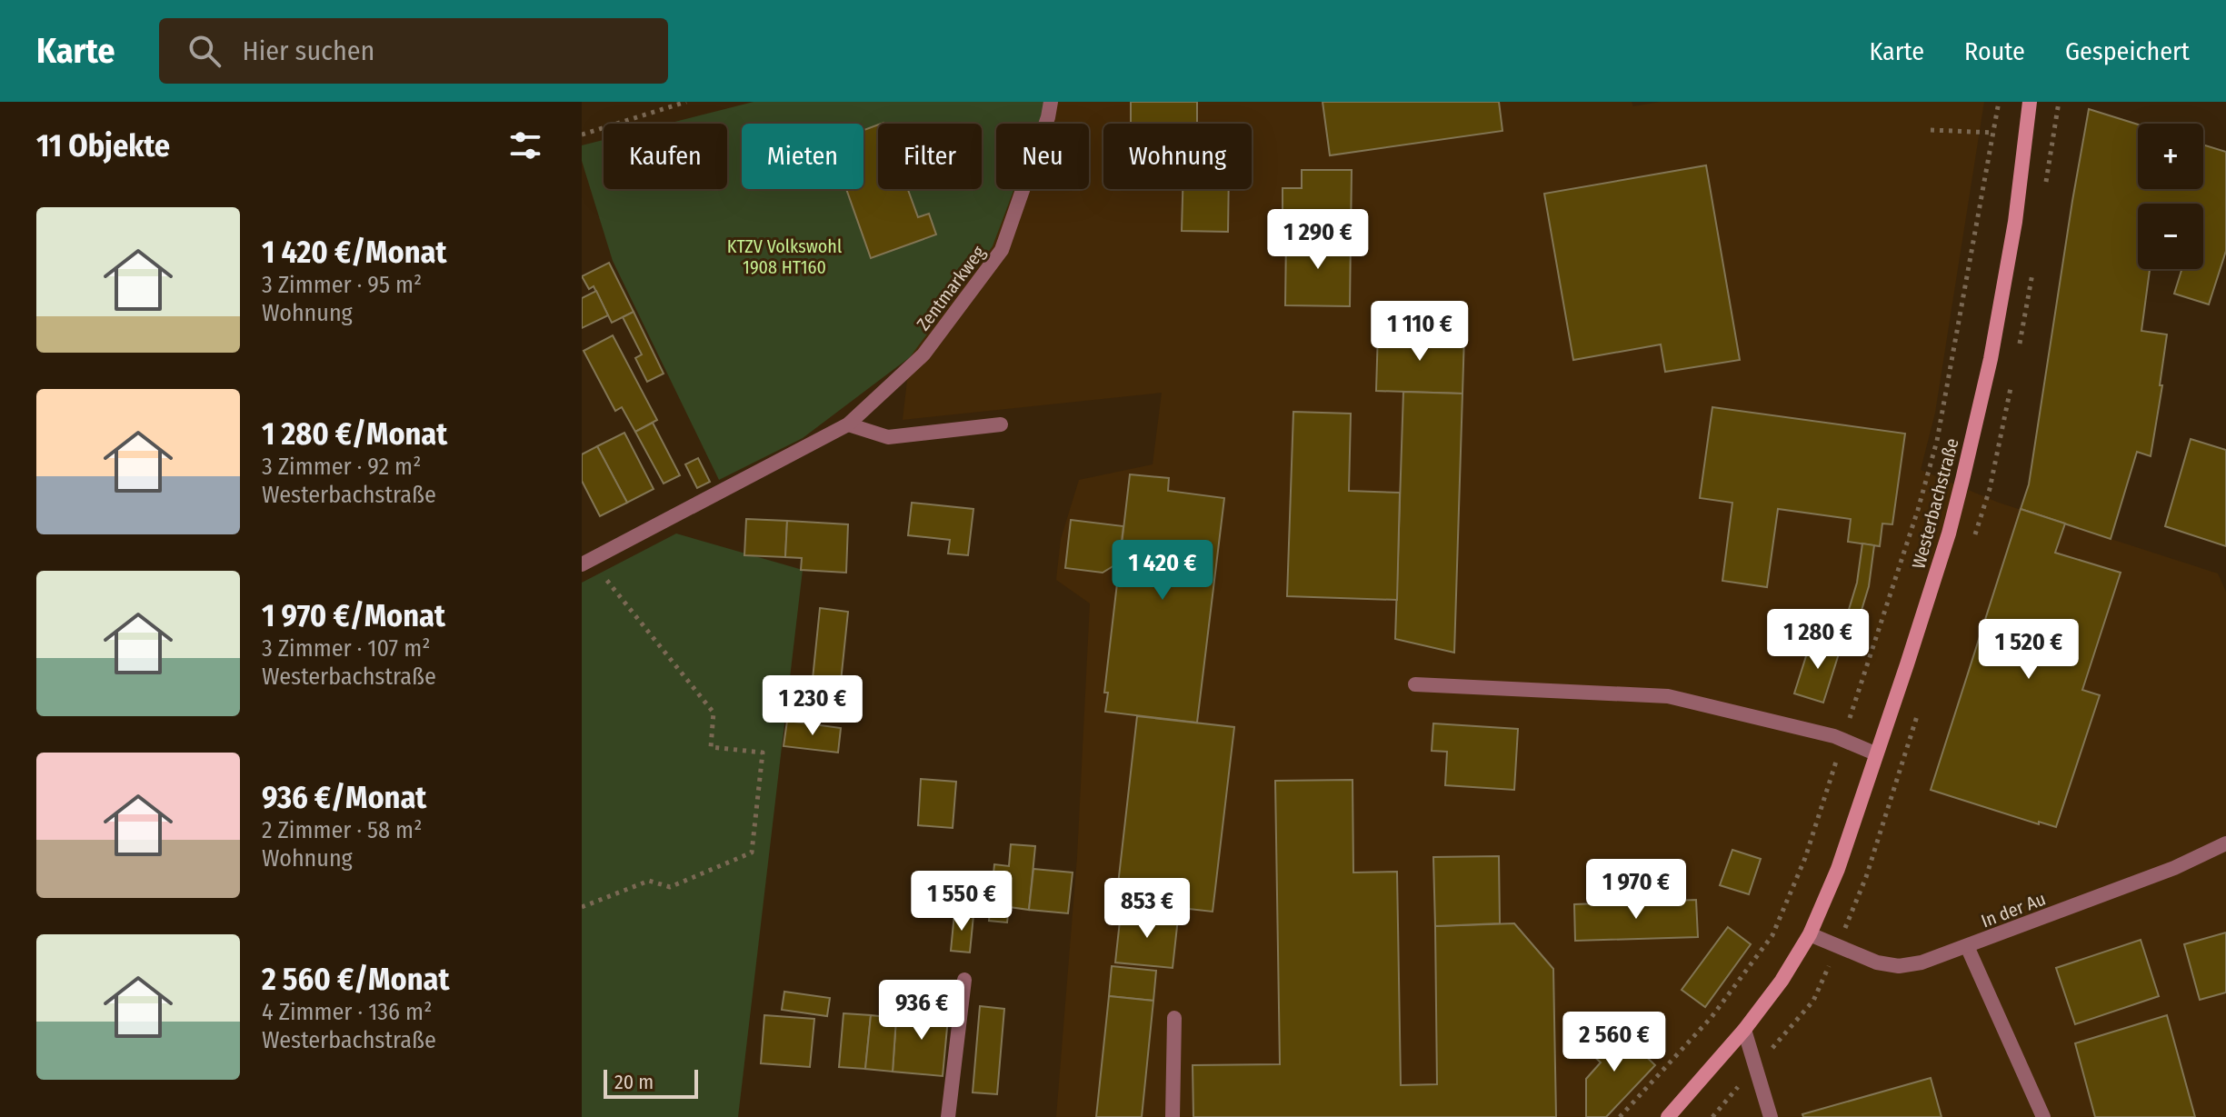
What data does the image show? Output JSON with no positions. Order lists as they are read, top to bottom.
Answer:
{
  "streets": {
    "street": ["Zentmarkweg", "Westerbachstraße", "In der Au"]
  },
  "crossings": [
    ["Westerbachstraße", "In der Au"]
  ],
  "parks": ["KTZV Volkswohl 1908 HT160"],
  "scale_bar": "20 m",
  "page": {
    "header": "Karte",
    "search": "Hier suchen",
    "nav": ["Karte", "Route", "Gespeichert"],
    "heading": "11 Objekte",
    "map_buttons": ["+", "−"],
    "chip": [
      "Kaufen",
      "Mieten",
      "Filter",
      "Neu",
      "Wohnung"
    ],
    "list": [
      {
        "name": "1 420 €/Monat",
        "note": "3 Zimmer · 95 m² · Wohnung"
      },
      {
        "name": "1 280 €/Monat",
        "note": "3 Zimmer · 92 m² · Westerbachstraße"
      },
      {
        "name": "1 970 €/Monat",
        "note": "3 Zimmer · 107 m² · Westerbachstraße"
      },
      {
        "name": "936 €/Monat",
        "note": "2 Zimmer · 58 m² · Wohnung"
      },
      {
        "name": "2 560 €/Monat",
        "note": "4 Zimmer · 136 m² · Westerbachstraße"
      }
    ],
    "price": [
      "1 290 €",
      "1 110 €",
      "1 420 €",
      "1 280 €",
      "1 520 €",
      "1 230 €",
      "1 970 €",
      "1 550 €",
      "853 €",
      "936 €",
      "2 560 €"
    ],
    "scale": "20 m"
  }
}
